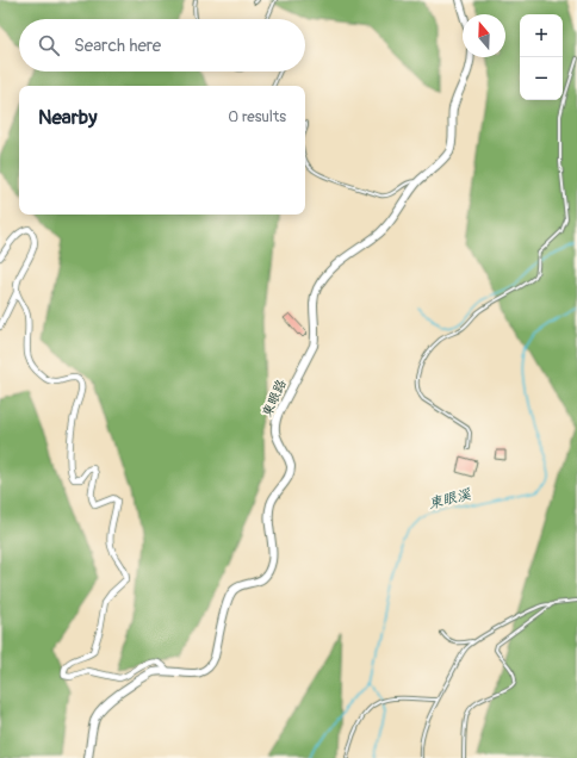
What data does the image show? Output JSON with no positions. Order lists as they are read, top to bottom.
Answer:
{
  "streets": {
    "street": ["東眼路"]
  },
  "water": ["東眼溪"],
  "north": "top",
  "page": {
    "map_buttons": ["+", "−"],
    "search": "Search here",
    "heading": ["Nearby", "0 results"]
  }
}
